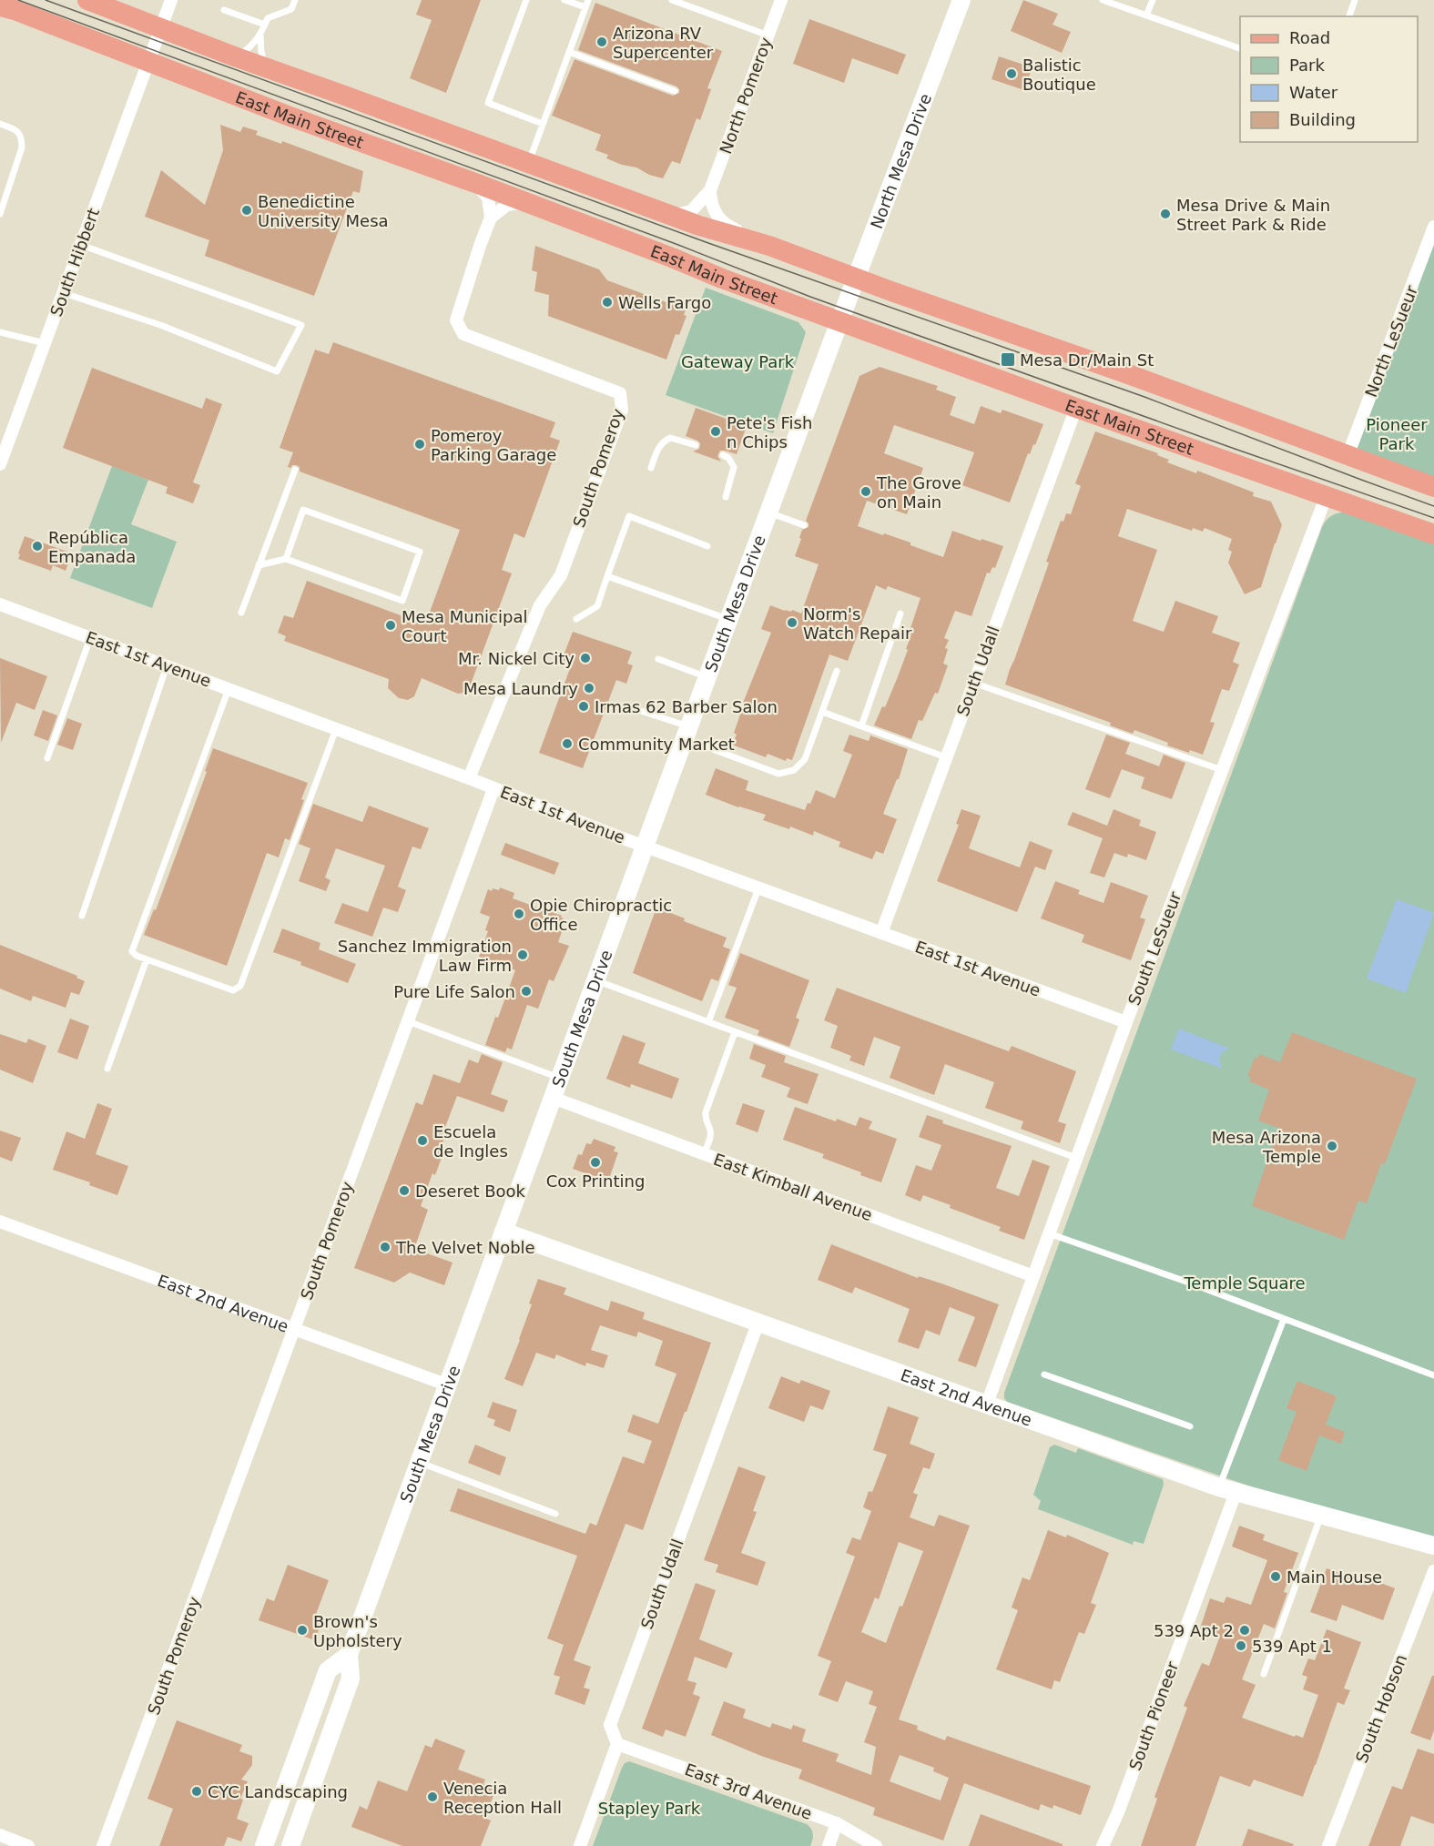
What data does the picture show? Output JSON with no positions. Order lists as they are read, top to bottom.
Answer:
{
  "streets": {
    "main road": [
      "East Main Street",
      "North Mesa Drive",
      "South Mesa Drive",
      "East 2nd Avenue"
    ],
    "street": [
      "North Pomeroy",
      "South Hibbert",
      "North LeSueur",
      "South Pomeroy",
      "East 1st Avenue",
      "South Udall",
      "South LeSueur",
      "East Kimball Avenue",
      "South Hobson",
      "South Pioneer",
      "East 3rd Avenue"
    ]
  },
  "crossings": [
    ["East Main Street", "North Mesa Drive"],
    ["East Main Street", "South Hibbert"],
    ["East Main Street", "South Mesa Drive"],
    ["East Main Street", "South Udall"],
    ["East Main Street", "South LeSueur"],
    ["North Mesa Drive", "South Mesa Drive"],
    ["South Pomeroy", "East 1st Avenue"],
    ["South Pomeroy", "East 2nd Avenue"],
    ["South Mesa Drive", "East 1st Avenue"],
    ["South Mesa Drive", "East Kimball Avenue"],
    ["South Mesa Drive", "East 2nd Avenue"],
    ["East 1st Avenue", "South Udall"],
    ["East 1st Avenue", "South LeSueur"],
    ["South Udall", "East 2nd Avenue"],
    ["South Udall", "East 3rd Avenue"],
    ["South LeSueur", "East Kimball Avenue"],
    ["South LeSueur", "East 2nd Avenue"],
    ["East 2nd Avenue", "South Pioneer"]
  ],
  "parks": [
    "Gateway Park",
    "Pioneer Park",
    "Temple Square",
    "Stapley Park"
  ],
  "places": {
    "other": [
      "Arizona RV Supercenter",
      "Balistic Boutique",
      "Benedictine University Mesa",
      "Mesa Drive & Main Street Park & Ride",
      "Wells Fargo",
      "Pete's Fish n Chips",
      "Pomeroy Parking Garage",
      "The Grove on Main",
      "República Empanada",
      "Norm's Watch Repair",
      "Mesa Municipal Court",
      "Mr. Nickel City",
      "Mesa Laundry",
      "Irmas 62 Barber Salon",
      "Community Market",
      "Opie Chiropractic Office",
      "Sanchez Immigration Law Firm",
      "Pure Life Salon",
      "Escuela de Ingles",
      "Mesa Arizona Temple",
      "Cox Printing",
      "Deseret Book",
      "The Velvet Noble",
      "Main House",
      "Brown's Upholstery",
      "539 Apt 2",
      "539 Apt 1",
      "CYC Landscaping",
      "Venecia Reception Hall"
    ],
    "transit": ["Mesa Dr/Main St"]
  },
  "legend": [
    "Road",
    "Park",
    "Water",
    "Building"
  ]
}
